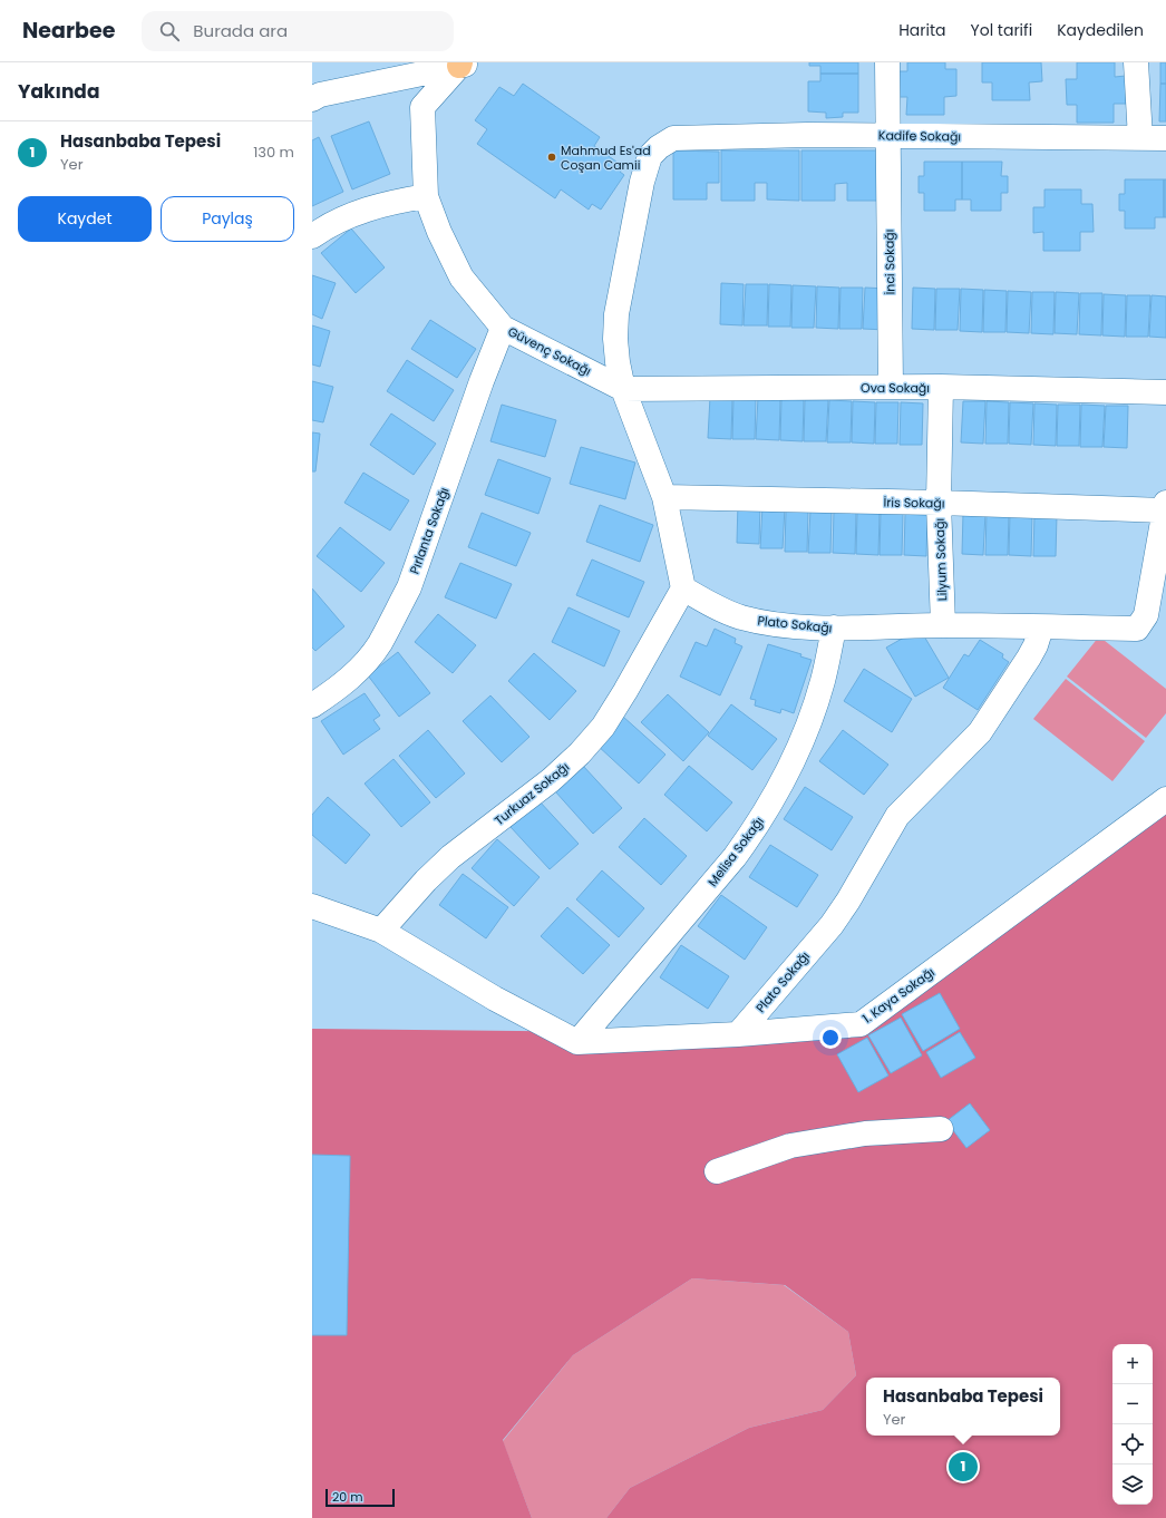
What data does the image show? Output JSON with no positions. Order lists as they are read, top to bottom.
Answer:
{
  "streets": {
    "street": [
      "Kadife Sokağı",
      "İnci Sokağı",
      "Güvenç Sokağı",
      "Ova Sokağı",
      "İris Sokağı",
      "Pırlanta Sokağı",
      "Lilyum Sokağı",
      "Plato Sokağı",
      "Turkuaz Sokağı",
      "Melisa Sokağı",
      "1. Kaya Sokağı"
    ]
  },
  "crossings": [
    ["Kadife Sokağı", "İnci Sokağı"],
    ["Kadife Sokağı", "Güvenç Sokağı"],
    ["Kadife Sokağı", "Ova Sokağı"],
    ["İnci Sokağı", "Ova Sokağı"],
    ["Güvenç Sokağı", "Ova Sokağı"],
    ["Güvenç Sokağı", "Pırlanta Sokağı"],
    ["Ova Sokağı", "Lilyum Sokağı"],
    ["İris Sokağı", "Lilyum Sokağı"],
    ["İris Sokağı", "Plato Sokağı"],
    ["Lilyum Sokağı", "Plato Sokağı"],
    ["Plato Sokağı", "Turkuaz Sokağı"],
    ["Plato Sokağı", "Melisa Sokağı"],
    ["Plato Sokağı", "1. Kaya Sokağı"],
    ["Melisa Sokağı", "1. Kaya Sokağı"]
  ],
  "places": ["Mahmud Es'ad Coşan Camii"],
  "scale_bar": "20 m",
  "page": {
    "header": "Nearbee",
    "search": "Burada ara",
    "nav": ["Harita", "Yol tarifi", "Kaydedilen"],
    "heading": "Yakında",
    "list": [
      {
        "mark": "1",
        "name": "Hasanbaba Tepesi",
        "note": "Yer",
        "value": "130 m"
      }
    ],
    "buttons": ["Kaydet", "Paylaş"],
    "map_buttons": ["+", "−"],
    "popup": ["Hasanbaba Tepesi", "Yer"],
    "pins": "1",
    "scale": "20 m"
  }
}
